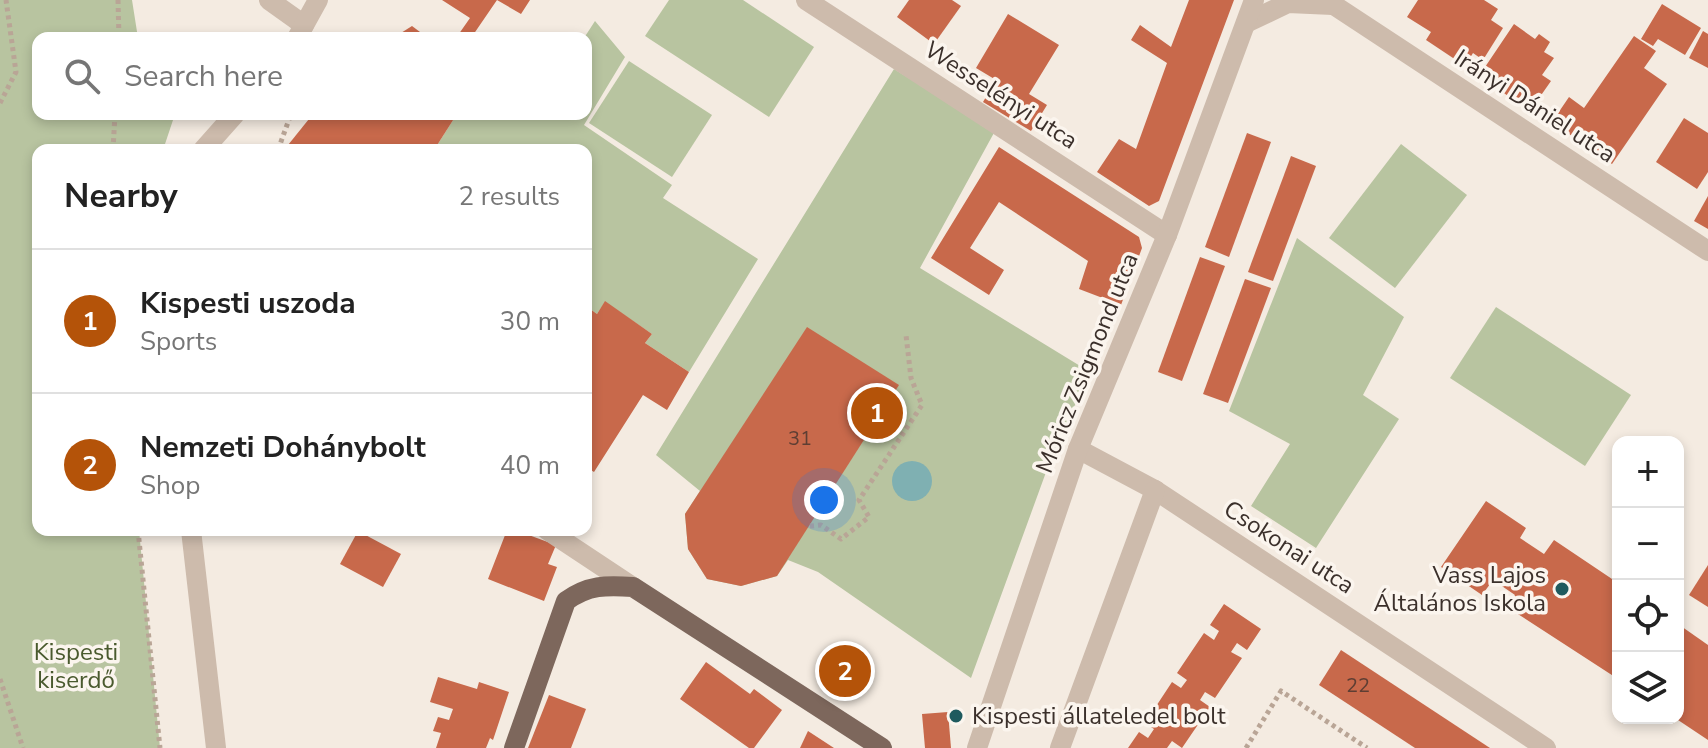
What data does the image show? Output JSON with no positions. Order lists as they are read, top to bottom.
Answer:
{
  "streets": {
    "street": [
      "Wesselényi utca",
      "Irányi Dániel utca",
      "Móricz Zsigmond utca",
      "Csokonai utca"
    ]
  },
  "crossings": [
    ["Wesselényi utca", "Móricz Zsigmond utca"],
    ["Irányi Dániel utca", "Móricz Zsigmond utca"],
    ["Móricz Zsigmond utca", "Csokonai utca"]
  ],
  "parks": ["Kispesti kiserdő"],
  "places": ["Vass Lajos Általános Iskola", "Kispesti állateledel bolt"],
  "house_numbers": ["31", "22"],
  "page": {
    "search": "Search here",
    "heading": ["Nearby", "2 results"],
    "list": [
      {
        "mark": "1",
        "name": "Kispesti uszoda",
        "note": "Sports",
        "value": "30 m"
      },
      {
        "mark": "2",
        "name": "Nemzeti Dohánybolt",
        "note": "Shop",
        "value": "40 m"
      }
    ],
    "pins": ["1", "2"],
    "map_buttons": ["+", "−"]
  }
}
